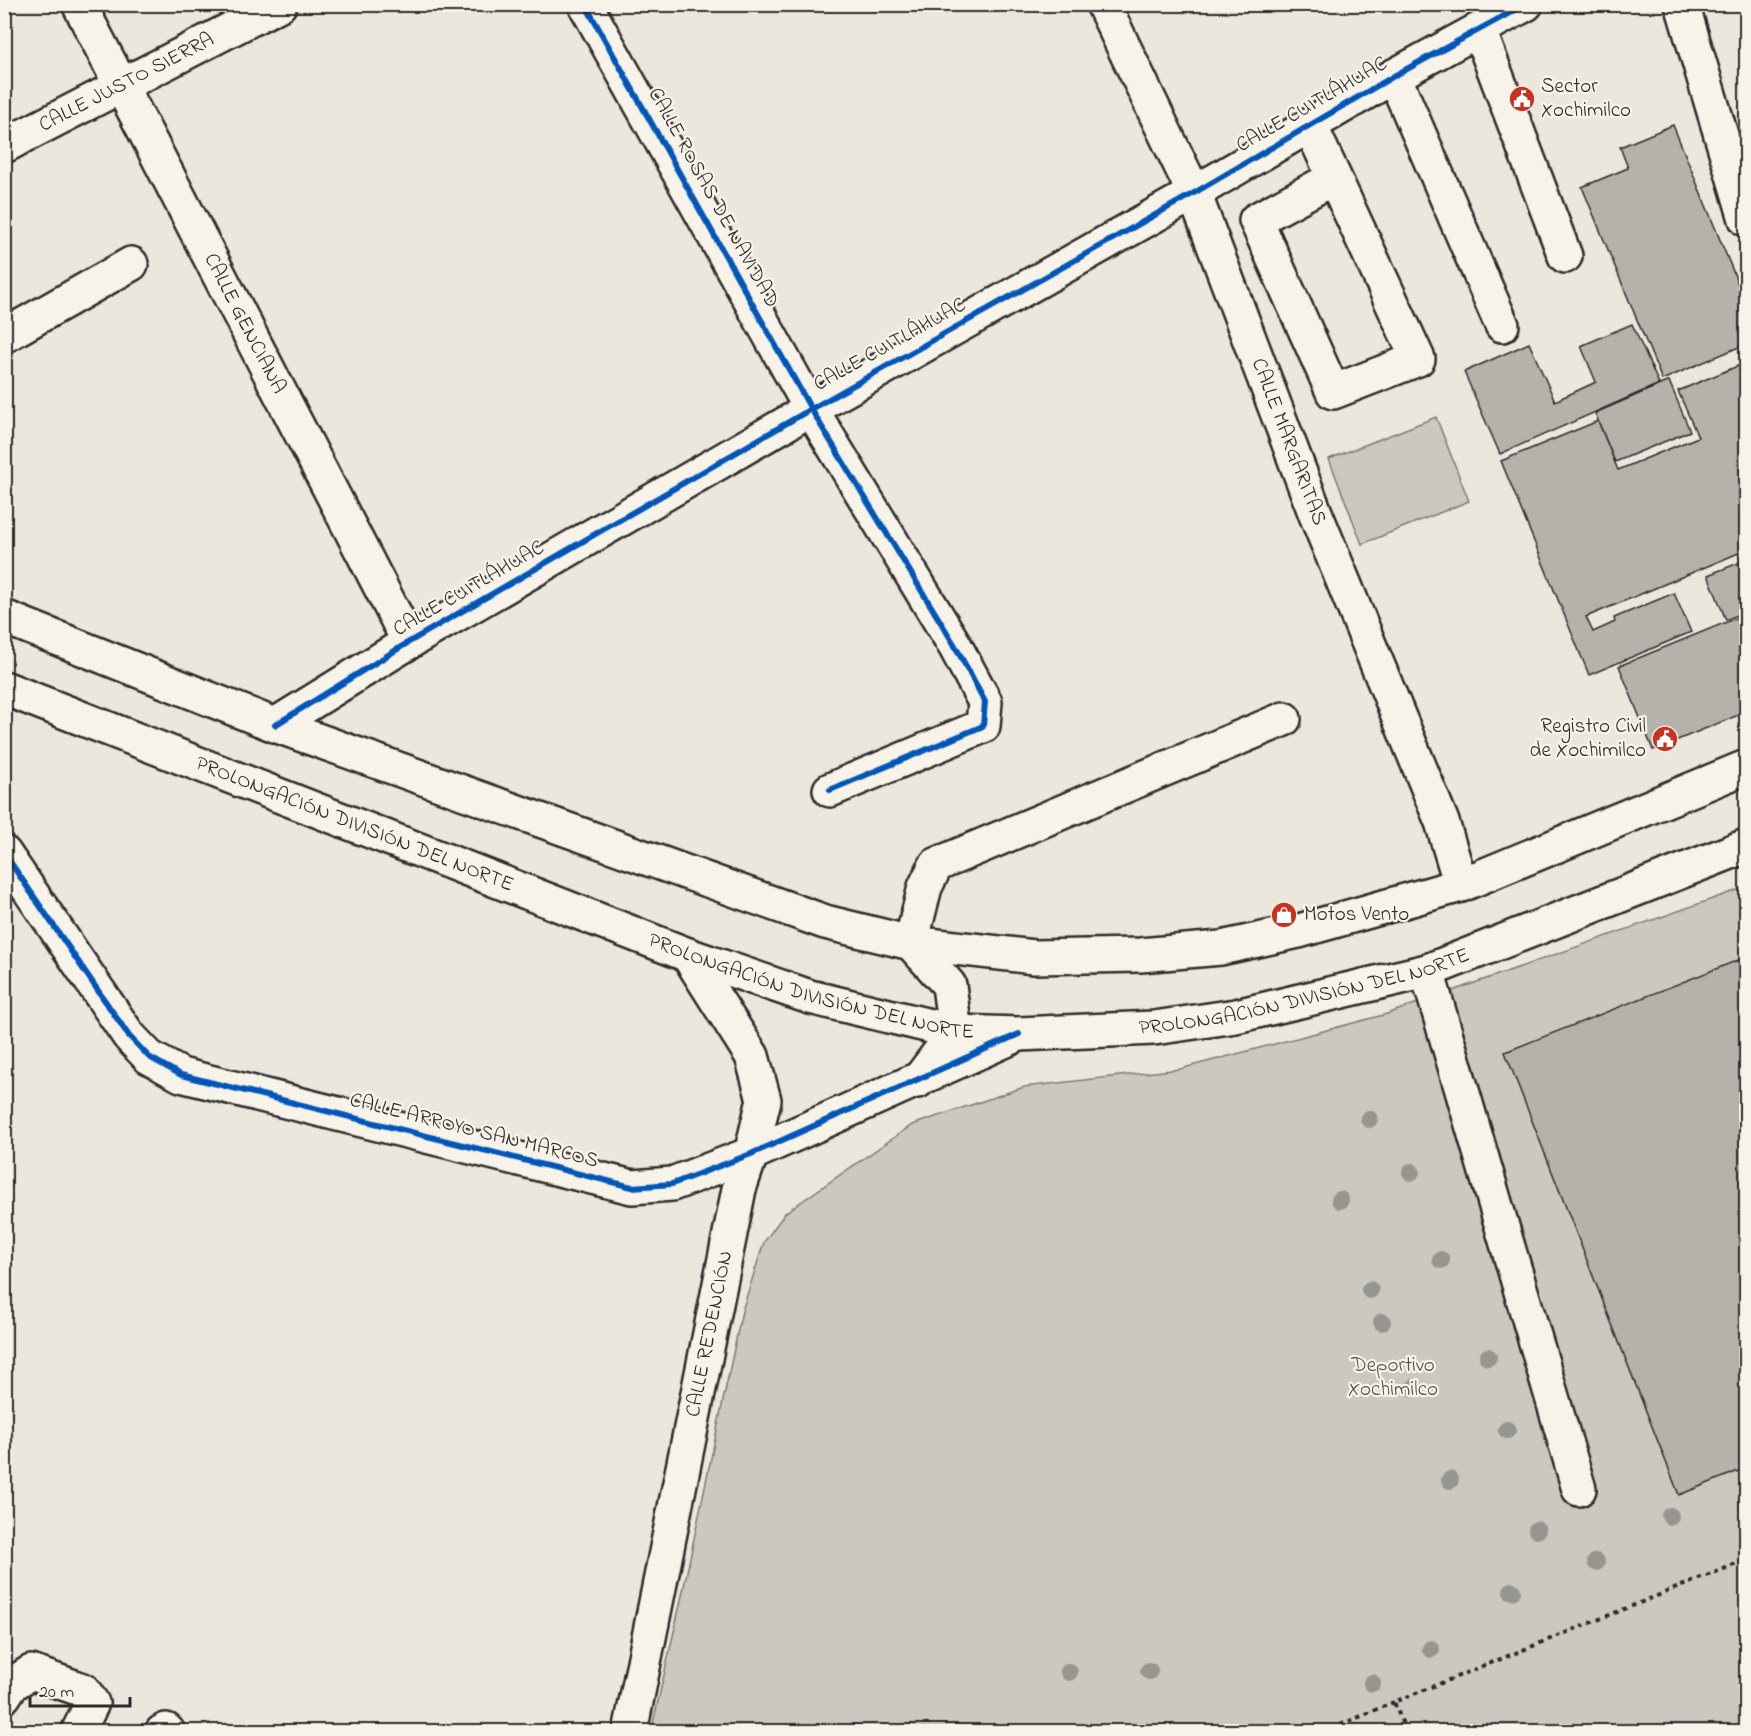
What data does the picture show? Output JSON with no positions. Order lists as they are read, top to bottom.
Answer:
{
  "streets": {
    "street": [
      "CALLE JUSTO SIERRA",
      "CALLE CUITLÁHUAC",
      "CALLE ROSAS DE NAVIDAD",
      "CALLE GENCIANA",
      "CALLE MARGARITAS",
      "PROLONGACIÓN DIVISIÓN DEL NORTE",
      "CALLE ARROYO SAN MARCOS",
      "CALLE REDENCIÓN"
    ]
  },
  "crossings": [
    ["CALLE JUSTO SIERRA", "CALLE GENCIANA"],
    ["CALLE CUITLÁHUAC", "CALLE ROSAS DE NAVIDAD"],
    ["CALLE CUITLÁHUAC", "CALLE GENCIANA"],
    ["CALLE CUITLÁHUAC", "CALLE MARGARITAS"],
    ["PROLONGACIÓN DIVISIÓN DEL NORTE", "CALLE ARROYO SAN MARCOS"],
    ["PROLONGACIÓN DIVISIÓN DEL NORTE", "CALLE REDENCIÓN"],
    ["CALLE ARROYO SAN MARCOS", "CALLE REDENCIÓN"]
  ],
  "parks": ["Deportivo Xochimilco"],
  "places": {
    "public building": ["Sector Xochimilco", "Registro Civil de Xochimilco"],
    "shop": ["Motos Vento"]
  },
  "scale_bar": "20 m"
}
